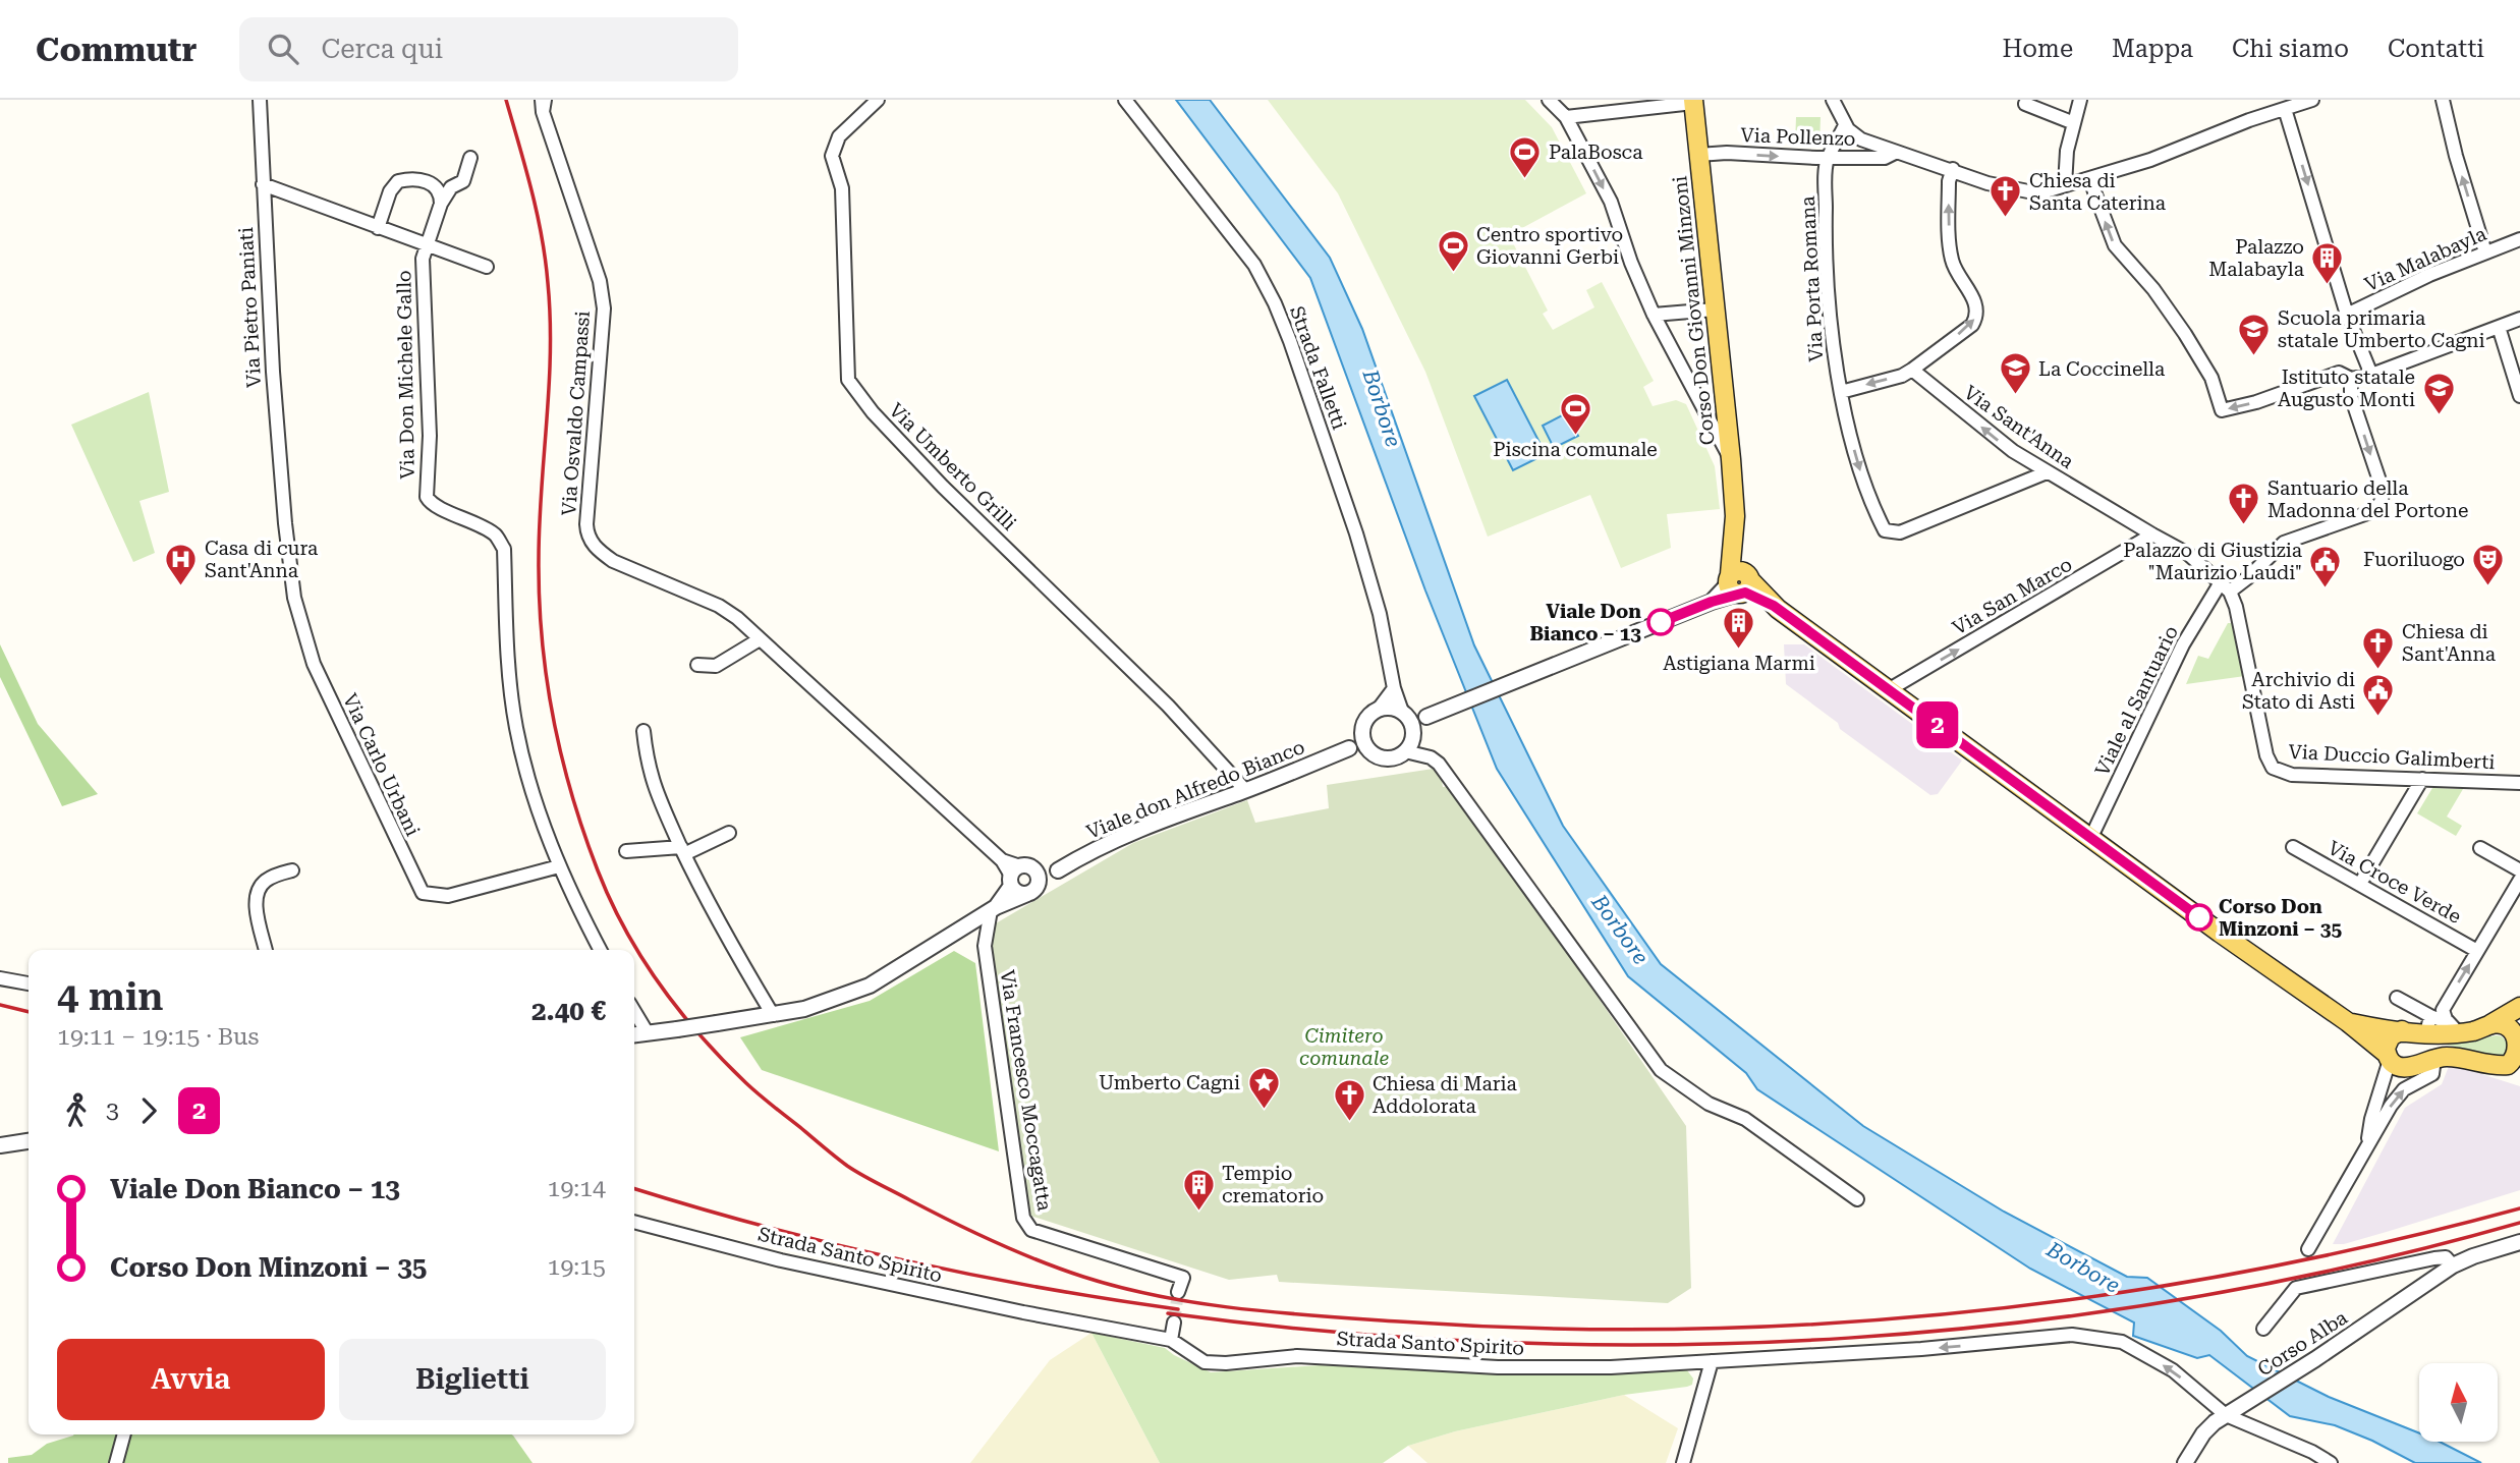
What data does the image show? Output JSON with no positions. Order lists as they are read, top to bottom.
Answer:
{
  "streets": {
    "main road": ["Corso Don Giovanni Minzoni"],
    "street": [
      "Via Pollenzo",
      "Via Malabayla",
      "Via Porta Romana",
      "Via Pietro Paniati",
      "Strada Falletti",
      "Via Don Michele Gallo",
      "Via Osvaldo Campassi",
      "Via Sant'Anna",
      "Via Umberto Grilli",
      "Via San Marco",
      "Viale al Santuario",
      "Via Duccio Galimberti",
      "Via Carlo Urbani",
      "Viale don Alfredo Bianco",
      "Via Croce Verde",
      "Via Francesco Moccagatta",
      "Strada Santo Spirito",
      "Corso Alba"
    ]
  },
  "crossings": [
    ["Via Pollenzo", "Via Porta Romana"],
    ["Via Pollenzo", "Corso Don Giovanni Minzoni"],
    ["Via Porta Romana", "Via Sant'Anna"],
    ["Via Pietro Paniati", "Via Carlo Urbani"],
    ["Corso Don Giovanni Minzoni", "Via San Marco"],
    ["Corso Don Giovanni Minzoni", "Viale al Santuario"],
    ["Strada Falletti", "Viale don Alfredo Bianco"],
    ["Via Don Michele Gallo", "Via Carlo Urbani"],
    ["Via Osvaldo Campassi", "Viale don Alfredo Bianco"],
    ["Via Sant'Anna", "Via San Marco"],
    ["Via Sant'Anna", "Viale al Santuario"],
    ["Via Sant'Anna", "Via Duccio Galimberti"],
    ["Via Umberto Grilli", "Viale don Alfredo Bianco"],
    ["Viale al Santuario", "Via Duccio Galimberti"],
    ["Viale don Alfredo Bianco", "Via Francesco Moccagatta"],
    ["Strada Santo Spirito", "Corso Alba"]
  ],
  "one_way": ["Via Pollenzo", "Via Sant'Anna", "Via San Marco"],
  "water": ["Borbore"],
  "parks": ["Cimitero comunale"],
  "places": {
    "sports": ["PalaBosca", "Centro sportivo Giovanni Gerbi", "Piscina comunale"],
    "church": [
      "Chiesa di Santa Caterina",
      "Santuario della Madonna del Portone",
      "Chiesa di Sant'Anna",
      "Chiesa di Maria Addolorata"
    ],
    "building": ["Palazzo Malabayla", "Astigiana Marmi", "Tempio crematorio"],
    "school or university": ["Scuola primaria statale Umberto Cagni", "La Coccinella", "Istituto statale Augusto Monti"],
    "hospital": ["Casa di cura Sant'Anna"],
    "theatre": ["Fuoriluogo"],
    "public building": ["Palazzo di Giustizia \"Maurizio Laudi\"", "Archivio di Stato di Asti"],
    "other": ["Viale Don Bianco – 13", "Corso Don Minzoni – 35"],
    "place": ["Umberto Cagni"]
  },
  "lines": ["bus line 2"],
  "north": "top",
  "page": {
    "header": "Commutr",
    "search": "Cerca qui",
    "nav": [
      "Home",
      "Mappa",
      "Chi siamo",
      "Contatti"
    ],
    "on_map": "2",
    "heading": ["4 min", "19:11 – 19:15 · Bus", "2.40 €"],
    "legs": ["3", "2"],
    "list": [
      {
        "name": "Viale Don Bianco – 13",
        "value": "19:14"
      },
      {
        "name": "Corso Don Minzoni – 35",
        "value": "19:15"
      }
    ],
    "buttons": ["Avvia", "Biglietti"]
  }
}
